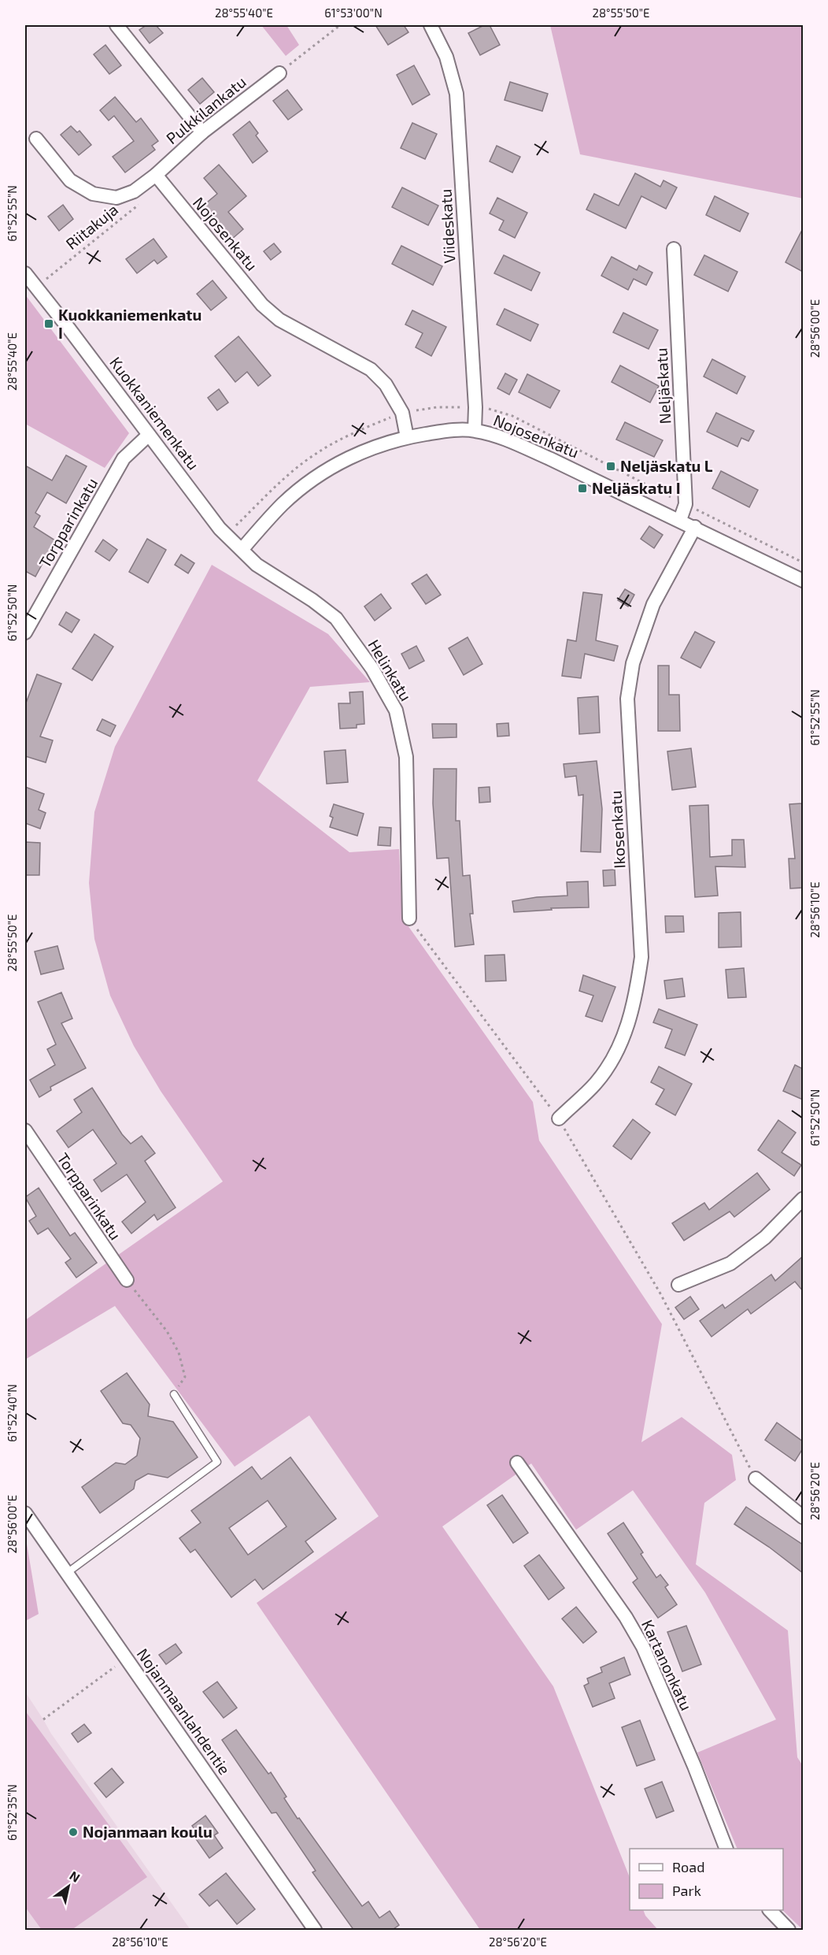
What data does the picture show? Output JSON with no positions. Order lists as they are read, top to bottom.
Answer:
{
  "streets": {
    "street": [
      "Pulkkilankatu",
      "Viideskatu",
      "Nojosenkatu",
      "Neljäskatu",
      "Kuokkaniemenkatu",
      "Torpparinkatu",
      "Helinkatu",
      "Ikosenkatu",
      "Kartanonkatu",
      "Nojanmaanlahdentie"
    ],
    "path": ["Riitakuja"]
  },
  "crossings": [
    ["Pulkkilankatu", "Nojosenkatu"],
    ["Viideskatu", "Nojosenkatu"],
    ["Riitakuja", "Kuokkaniemenkatu"],
    ["Nojosenkatu", "Neljäskatu"],
    ["Nojosenkatu", "Ikosenkatu"],
    ["Kuokkaniemenkatu", "Torpparinkatu"],
    ["Kuokkaniemenkatu", "Helinkatu"]
  ],
  "places": {
    "transit": ["Kuokkaniemenkatu I", "Neljäskatu L", "Neljäskatu I"],
    "other": ["Nojanmaan koulu"]
  },
  "legend": ["Road", "Park"],
  "north": "top right",
  "coordinates": [
    "28°55'40\"E",
    "61°53'00\"N",
    "28°55'50\"E",
    "61°52'55\"N",
    "28°56'00\"E",
    "61°52'50\"N",
    "28°56'10\"E",
    "61°52'40\"N",
    "28°56'20\"E",
    "61°52'35\"N"
  ]
}
